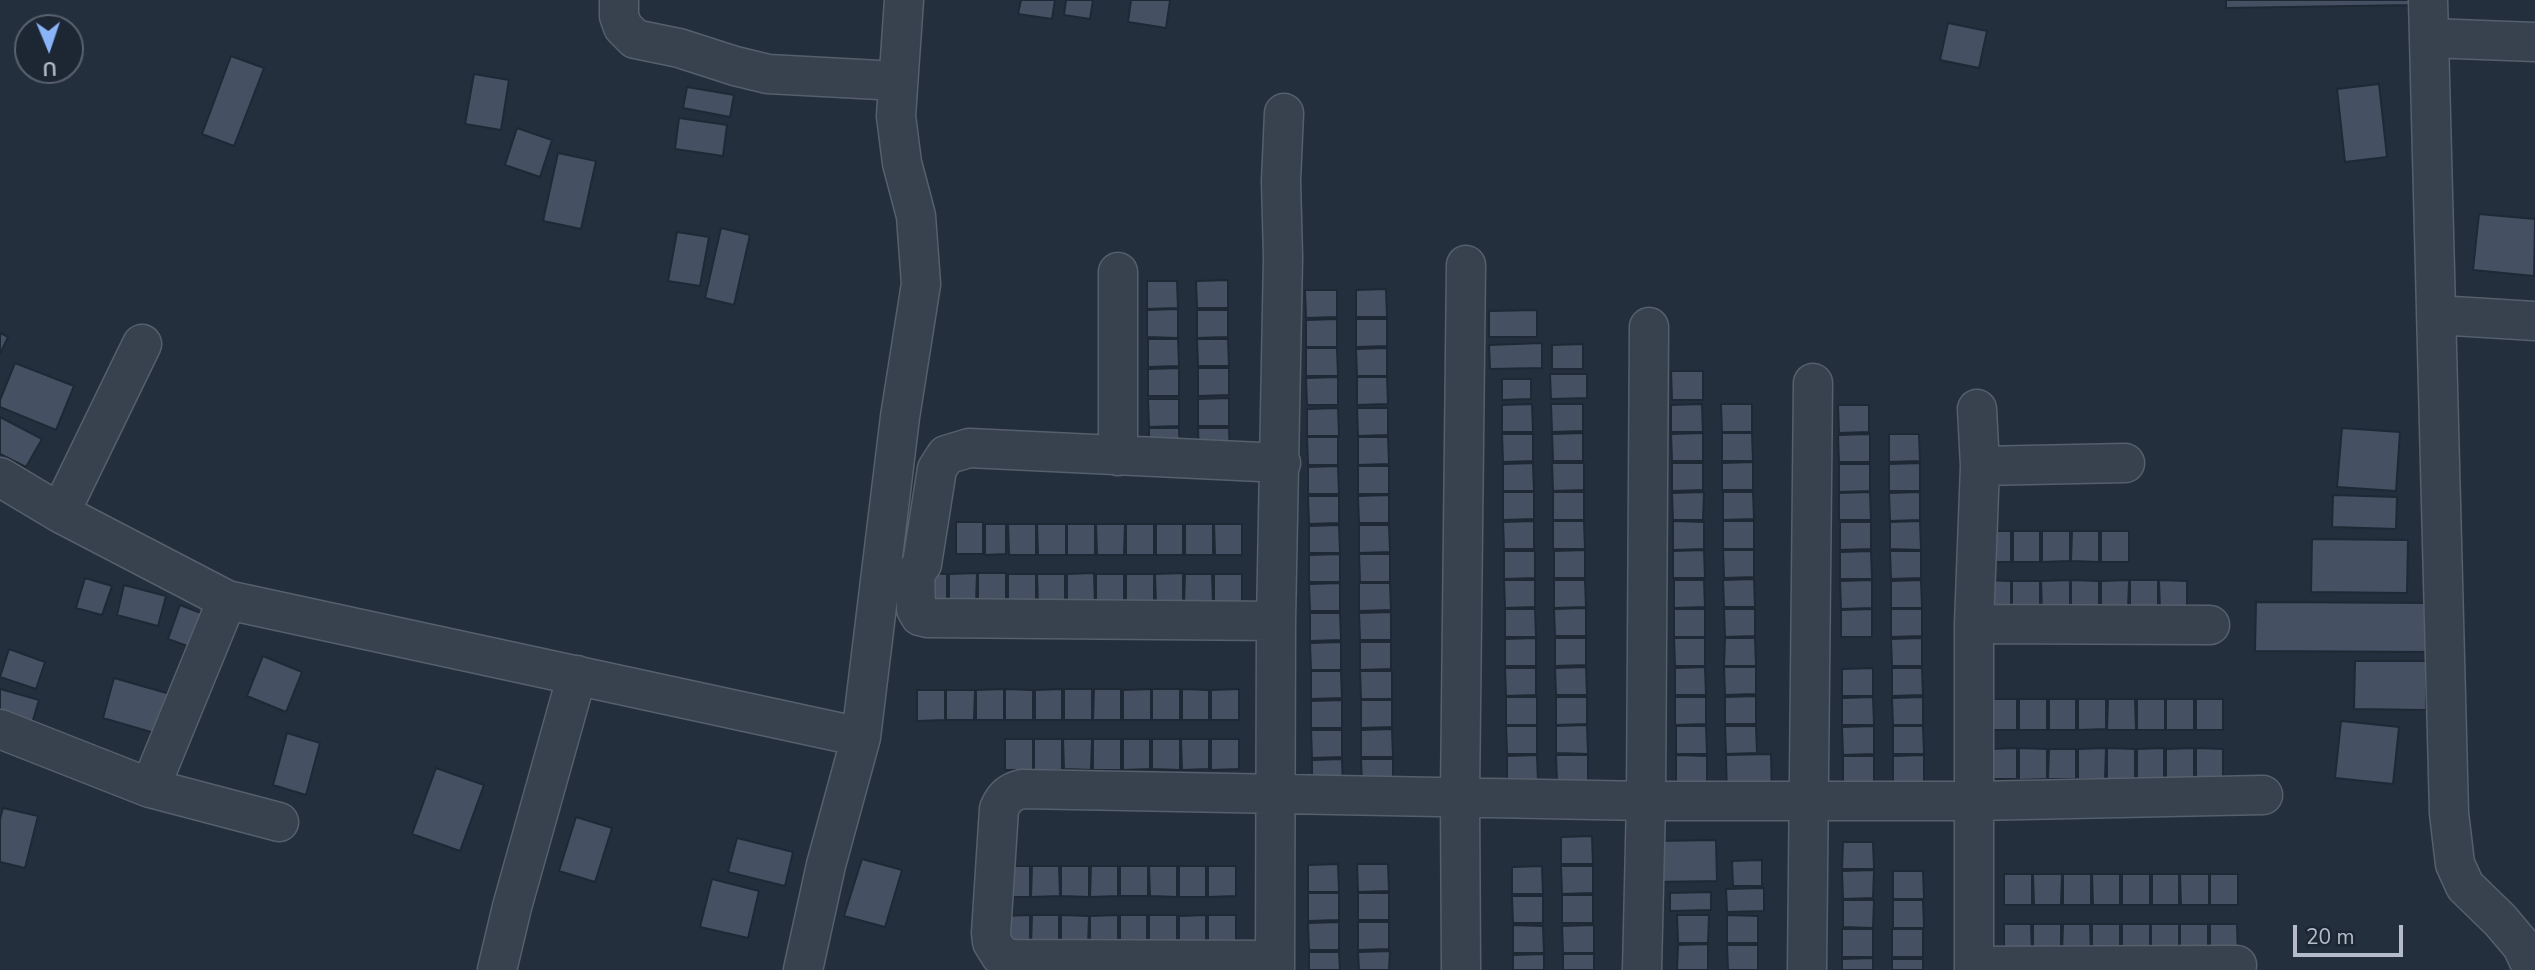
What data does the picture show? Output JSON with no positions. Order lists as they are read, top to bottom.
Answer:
{
  "scale_bar": "20 m",
  "north": "bottom"
}
